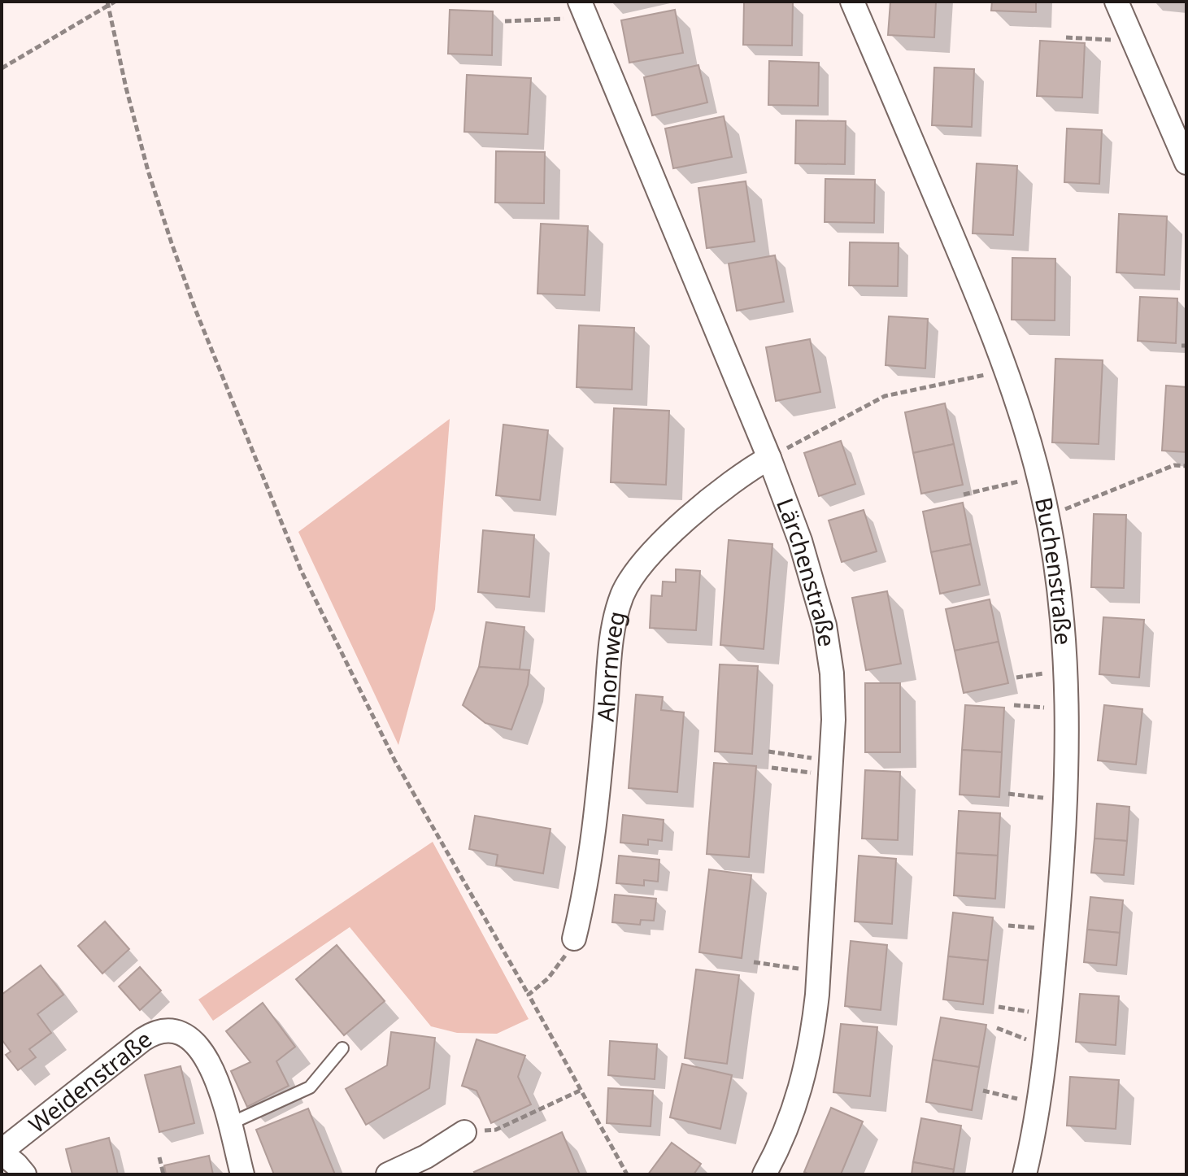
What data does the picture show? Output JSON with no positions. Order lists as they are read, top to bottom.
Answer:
{
  "streets": {
    "street": [
      "Buchenstraße",
      "Lärchenstraße",
      "Ahornweg",
      "Weidenstraße"
    ]
  },
  "crossings": [
    ["Lärchenstraße", "Ahornweg"]
  ]
}
